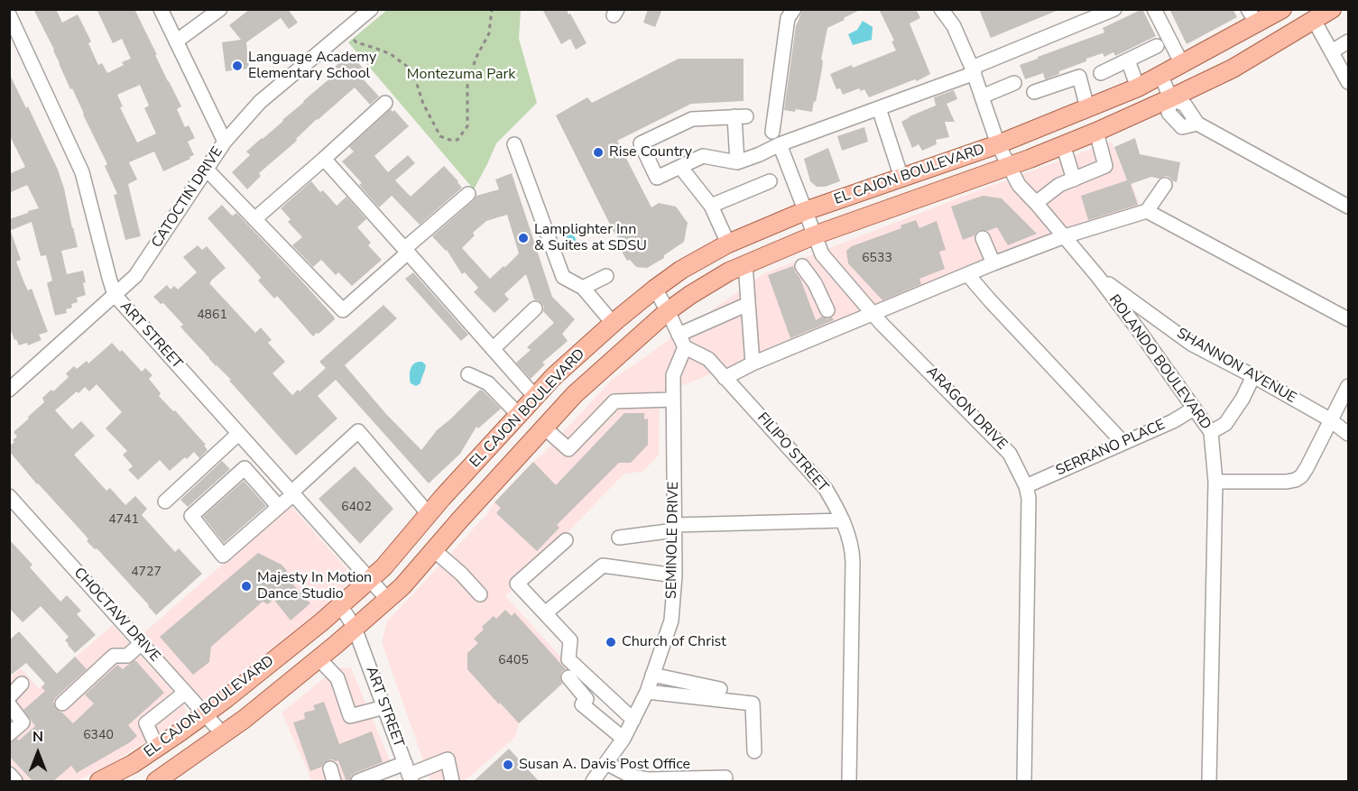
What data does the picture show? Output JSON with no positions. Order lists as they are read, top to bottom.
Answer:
{
  "streets": {
    "main road": ["EL CAJON BOULEVARD"],
    "street": [
      "CATOCTIN DRIVE",
      "ART STREET",
      "ROLANDO BOULEVARD",
      "SHANNON AVENUE",
      "ARAGON DRIVE",
      "SERRANO PLACE",
      "FILIPO STREET",
      "SEMINOLE DRIVE",
      "CHOCTAW DRIVE"
    ]
  },
  "crossings": [
    ["EL CAJON BOULEVARD", "ART STREET"],
    ["EL CAJON BOULEVARD", "ROLANDO BOULEVARD"],
    ["EL CAJON BOULEVARD", "ARAGON DRIVE"],
    ["EL CAJON BOULEVARD", "CHOCTAW DRIVE"],
    ["CATOCTIN DRIVE", "ART STREET"],
    ["ROLANDO BOULEVARD", "SHANNON AVENUE"],
    ["ROLANDO BOULEVARD", "SERRANO PLACE"],
    ["ARAGON DRIVE", "SERRANO PLACE"],
    ["FILIPO STREET", "SEMINOLE DRIVE"]
  ],
  "parks": ["Montezuma Park"],
  "places": [
    "Language Academy Elementary School",
    "Rise Country",
    "Lamplighter Inn & Suites at SDSU",
    "Majesty In Motion Dance Studio",
    "Church of Christ",
    "Susan A. Davis Post Office"
  ],
  "house_numbers": [
    "6533",
    "4861",
    "6402",
    "4741",
    "4727",
    "6405",
    "6340"
  ],
  "north": "top"
}
